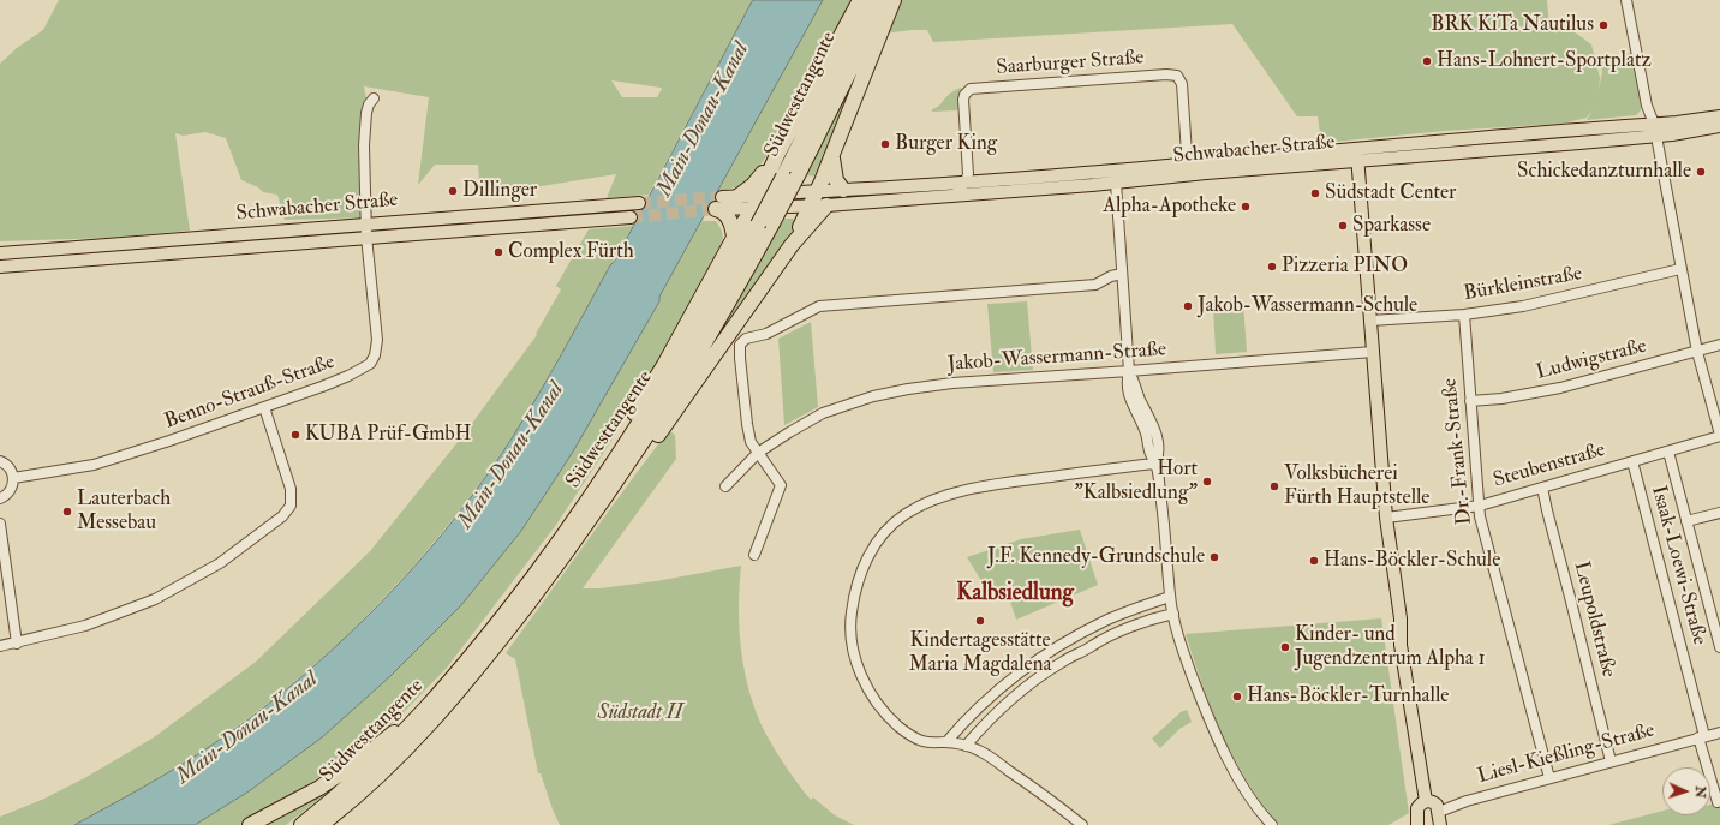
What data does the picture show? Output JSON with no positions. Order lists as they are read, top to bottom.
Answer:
{
  "streets": {
    "highway": ["Südwesttangente"],
    "main road": ["Schwabacher Straße"],
    "street": [
      "Saarburger Straße",
      "Bürkleinstraße",
      "Jakob-Wassermann-Straße",
      "Ludwigstraße",
      "Benno-Strauß-Straße",
      "Dr.-Frank-Straße",
      "Steubenstraße",
      "Isaak-Loewi-Straße",
      "Leupoldstraße",
      "Liesl-Kießling-Straße"
    ]
  },
  "crossings": [
    ["Saarburger Straße", "Schwabacher Straße"],
    ["Schwabacher Straße", "Benno-Strauß-Straße"],
    ["Bürkleinstraße", "Dr.-Frank-Straße"],
    ["Ludwigstraße", "Dr.-Frank-Straße"],
    ["Dr.-Frank-Straße", "Steubenstraße"],
    ["Dr.-Frank-Straße", "Liesl-Kießling-Straße"],
    ["Steubenstraße", "Isaak-Loewi-Straße"],
    ["Steubenstraße", "Leupoldstraße"],
    ["Isaak-Loewi-Straße", "Liesl-Kießling-Straße"],
    ["Leupoldstraße", "Liesl-Kießling-Straße"]
  ],
  "districts": ["Kalbsiedlung"],
  "water": ["Main-Donau-Kanal"],
  "parks": ["Südstadt II"],
  "places": [
    "BRK KiTa Nautilus",
    "Hans-Lohnert-Sportplatz",
    "Burger King",
    "Schickedanzturnhalle",
    "Dillinger",
    "Südstadt Center",
    "Alpha-Apotheke",
    "Sparkasse",
    "Complex Fürth",
    "Pizzeria PINO",
    "Jakob-Wassermann-Schule",
    "KUBA Prüf-GmbH",
    "Hort \"Kalbsiedlung\"",
    "Volksbücherei Fürth Hauptstelle",
    "Lauterbach Messebau",
    "J.F. Kennedy-Grundschule",
    "Hans-Böckler-Schule",
    "Kindertagesstätte Maria Magdalena",
    "Kinder- und Jugendzentrum Alpha 1",
    "Hans-Böckler-Turnhalle"
  ],
  "north": "right"
}
